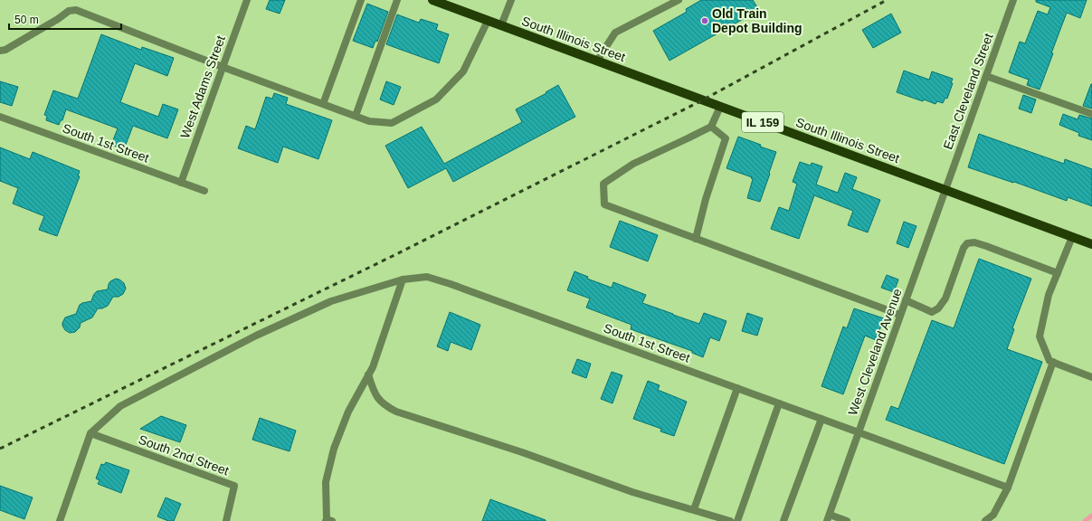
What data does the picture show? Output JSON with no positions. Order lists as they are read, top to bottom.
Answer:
{
  "streets": {
    "main road": ["South Illinois Street", "IL 159"],
    "street": [
      "West Adams Street",
      "East Cleveland Street",
      "South 1st Street",
      "West Cleveland Avenue",
      "South 2nd Street"
    ]
  },
  "crossings": [
    ["South Illinois Street", "East Cleveland Street"],
    ["South Illinois Street", "West Cleveland Avenue"],
    ["West Adams Street", "South 1st Street"],
    ["East Cleveland Street", "West Cleveland Avenue"],
    ["South 1st Street", "West Cleveland Avenue"]
  ],
  "places": ["Old Train Depot Building"],
  "scale_bar": "50 m"
}
